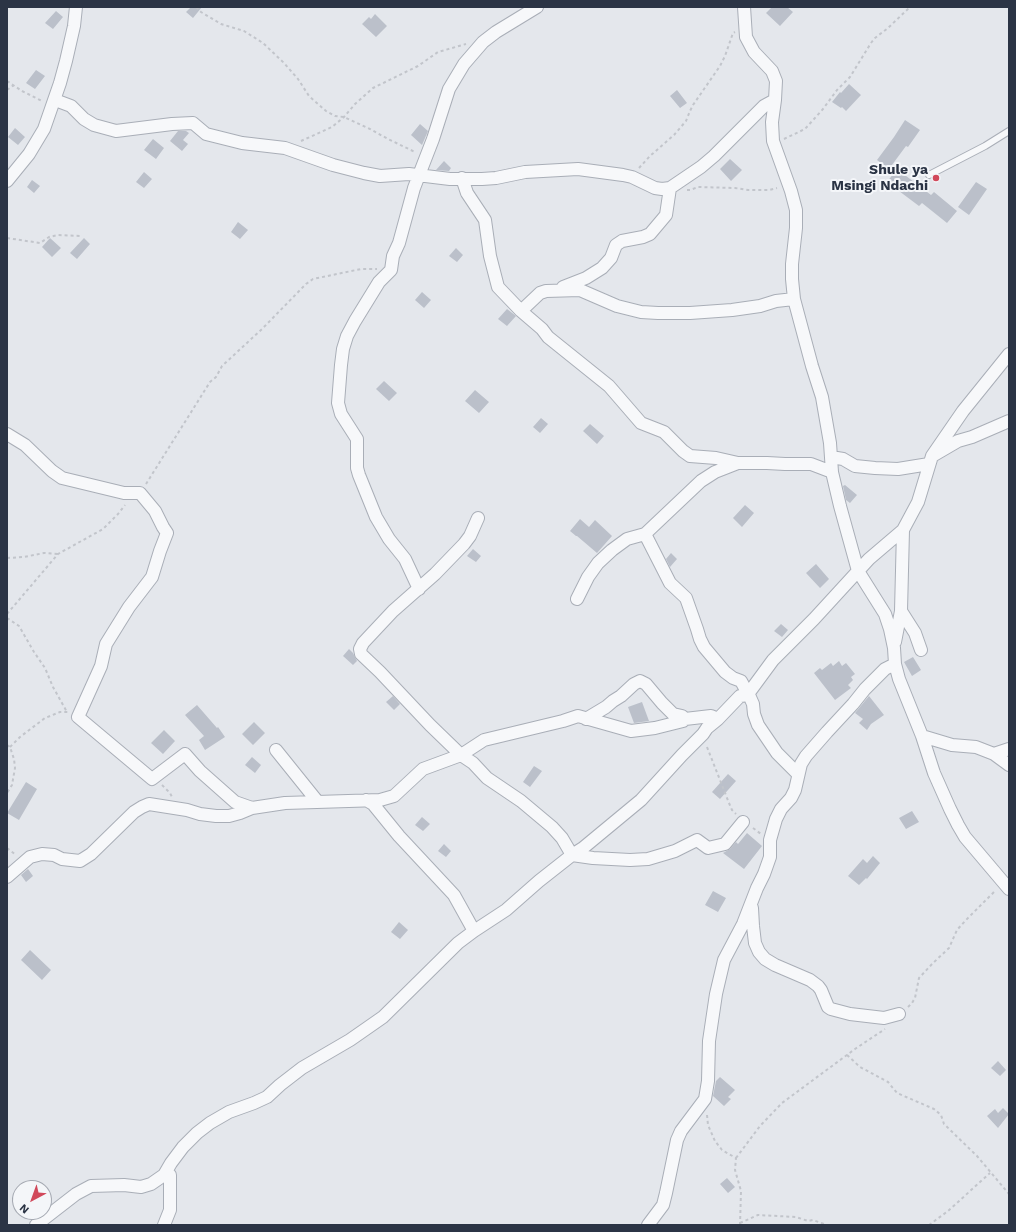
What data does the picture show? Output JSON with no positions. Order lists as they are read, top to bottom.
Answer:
{
  "places": ["Shule ya Msingi Ndachi"],
  "north": "bottom left"
}
